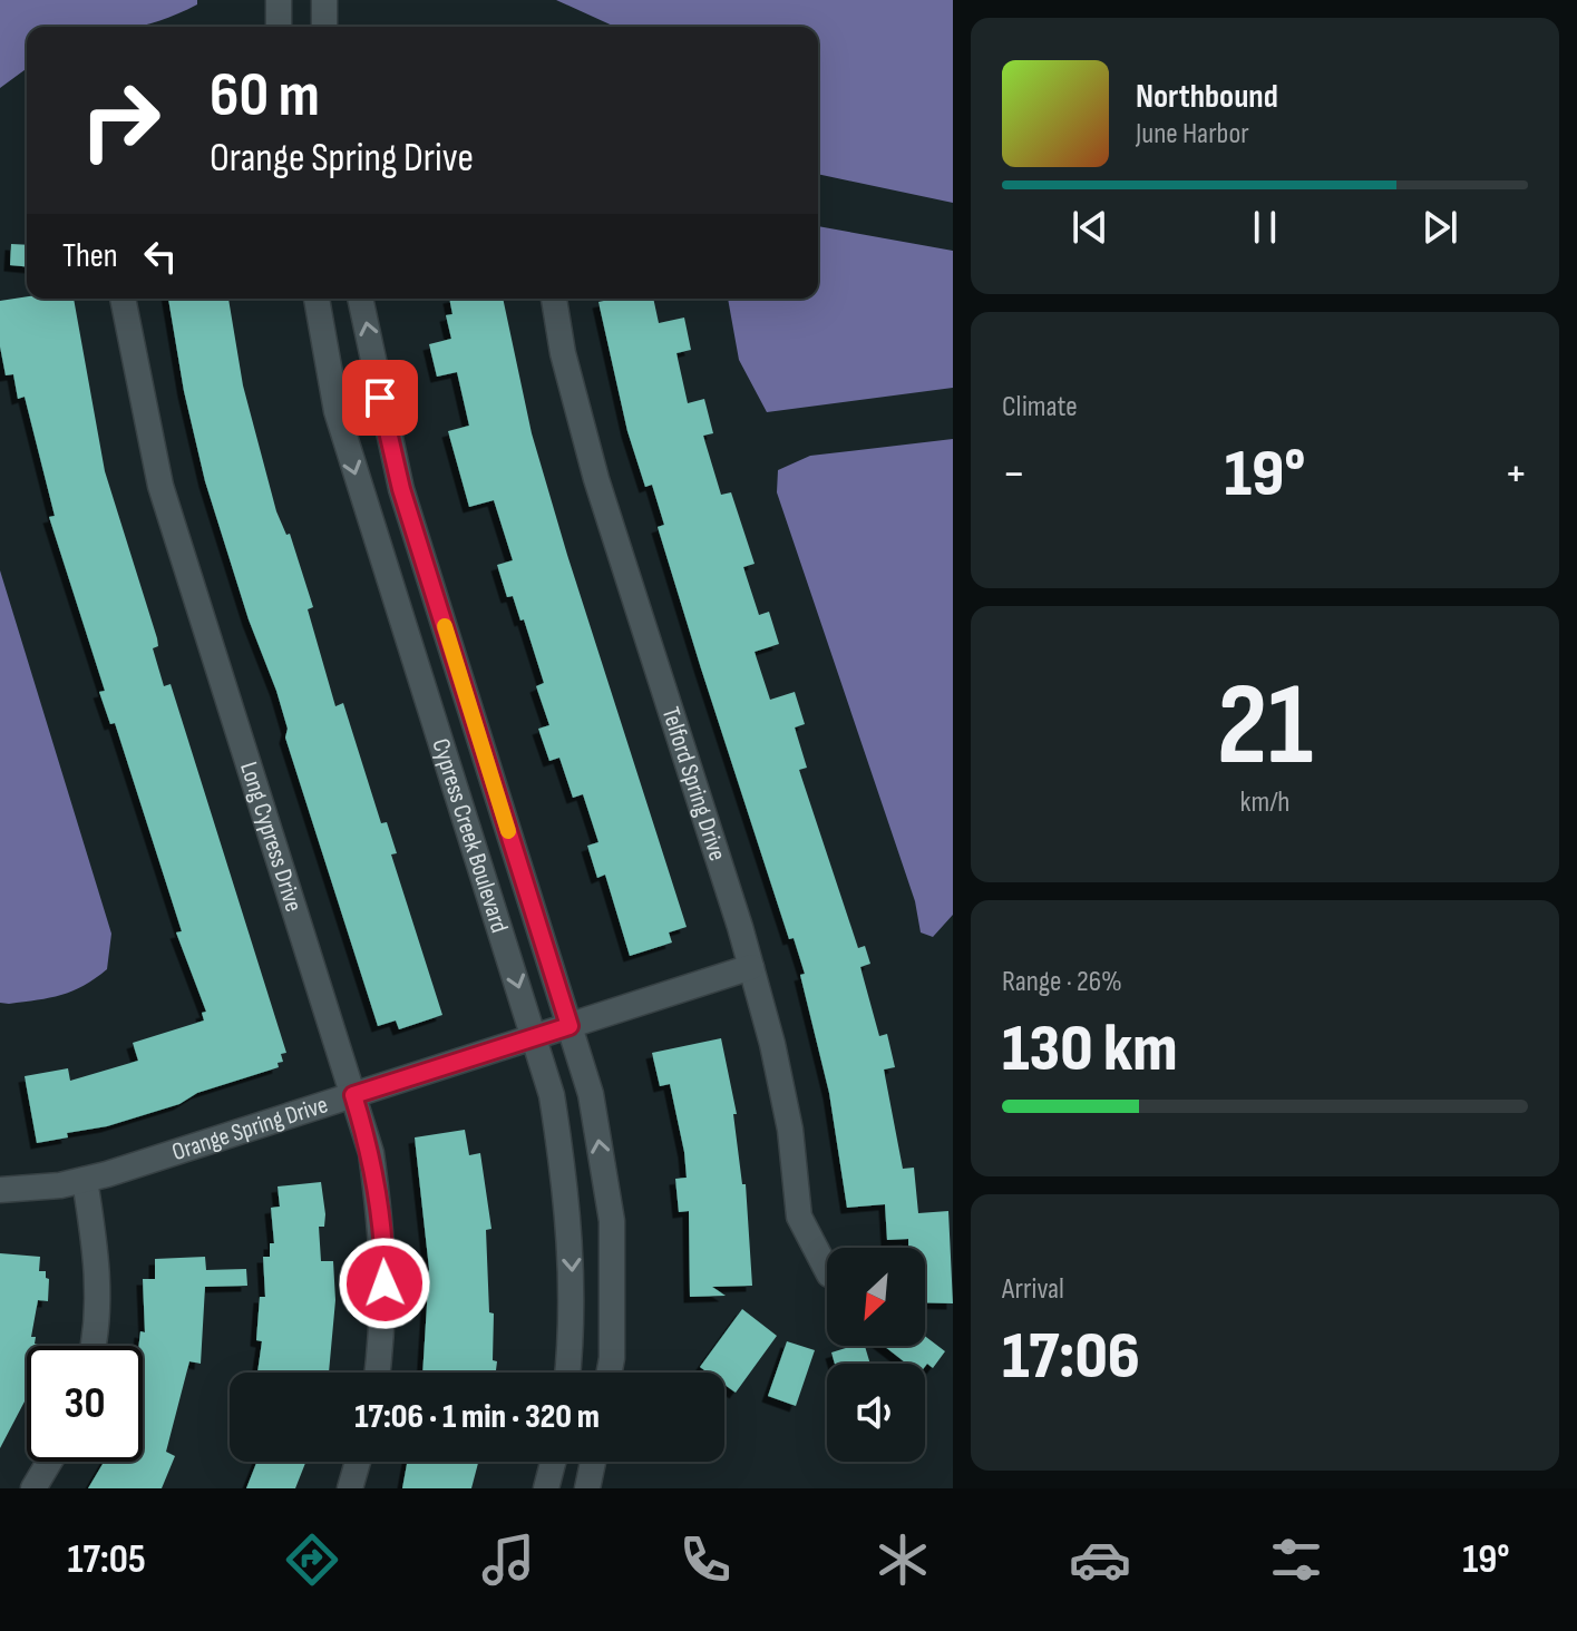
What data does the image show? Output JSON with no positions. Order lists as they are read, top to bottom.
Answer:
{
  "streets": {
    "street": [
      "Telford Spring Drive",
      "Cypress Creek Boulevard",
      "Long Cypress Drive",
      "Orange Spring Drive"
    ]
  },
  "crossings": [
    ["Telford Spring Drive", "Orange Spring Drive"],
    ["Cypress Creek Boulevard", "Orange Spring Drive"],
    ["Long Cypress Drive", "Orange Spring Drive"]
  ],
  "north": "bottom left",
  "page": {
    "turn": ["60 m", "Orange Spring Drive"],
    "song": ["Northbound", "June Harbor"],
    "then": "Then",
    "tile": [
      "Climate",
      ["21", "km/h"],
      ["Range · 26%", "130 km"],
      ["Arrival", "17:06"]
    ],
    "heat": ["−", "19°", "+"],
    "limit": "30",
    "trip": "17:06 · 1 min · 320 m",
    "tabs": ["17:05", "19°"]
  }
}
